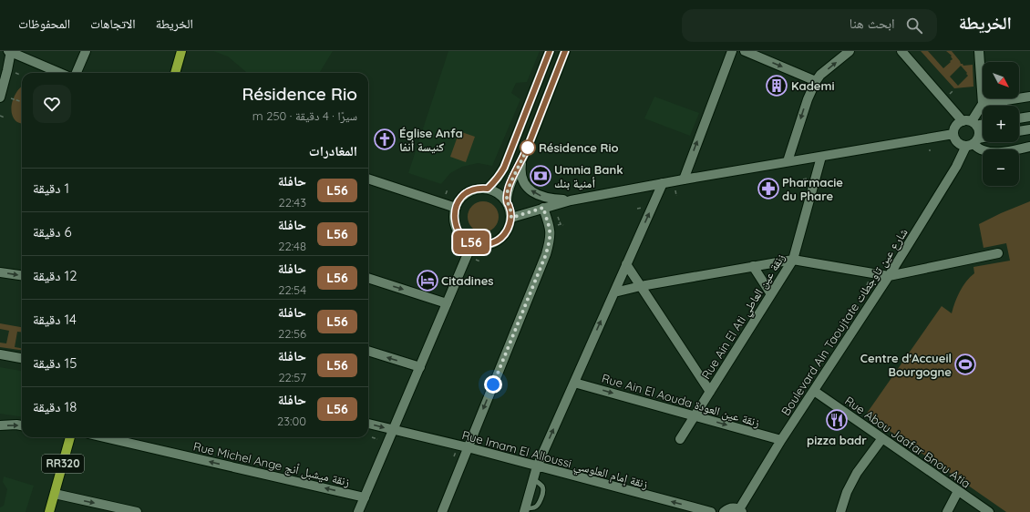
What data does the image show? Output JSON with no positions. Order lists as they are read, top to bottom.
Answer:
{
  "streets": {
    "main road": ["RR320"],
    "street": [
      "Rue Ain El Ati زنقة عين العاطي",
      "Boulevard Ain Taoujtate شارع عين تاوجطات",
      "Rue Ain El Aouda زنقة عين العودة",
      "Rue Abou Jaafar Bnou Atia",
      "Rue Imam El Alloussi زنقة إمام العلوسي",
      "Rue Michel Ange زنقة ميشبل أنج"
    ]
  },
  "crossings": [
    ["Rue Ain El Ati زنقة عين العاطي", "Rue Ain El Aouda زنقة عين العودة"],
    ["Boulevard Ain Taoujtate شارع عين تاوجطات", "Rue Ain El Aouda زنقة عين العودة"],
    ["Boulevard Ain Taoujtate شارع عين تاوجطات", "Rue Abou Jaafar Bnou Atia"]
  ],
  "one_way": ["Rue Ain El Aouda زنقة عين العودة", "Rue Michel Ange زنقة ميشبل أنج"],
  "places": {
    "building": ["Kademi"],
    "church": ["Église Anfa كنيسة أنفا"],
    "other": ["Résidence Rio"],
    "bank": ["Umnia Bank أمنية بنك"],
    "pharmacy": ["Pharmacie du Phare"],
    "hotel": ["Citadines"],
    "sports": ["Centre d'Accueil Bourgogne"],
    "restaurant": ["pizza badr"]
  },
  "lines": ["bus line L56"],
  "north": "bottom right",
  "page": {
    "header": "الخريطة",
    "search": "ابحث هنا",
    "nav": ["الخريطة", "الاتجاهات", "المحفوظات"],
    "on_map": "L56",
    "map_buttons": ["+", "−"],
    "heading": [
      ["Résidence Rio", "سيرًا · 4 دقيقة · 250 m"],
      "المغادرات"
    ],
    "list": [
      {
        "mark": "L56",
        "name": "حافلة",
        "note": "22:43",
        "value": "1 دقيقة"
      },
      {
        "mark": "L56",
        "name": "حافلة",
        "note": "22:48",
        "value": "6 دقيقة"
      },
      {
        "mark": "L56",
        "name": "حافلة",
        "note": "22:54",
        "value": "12 دقيقة"
      },
      {
        "mark": "L56",
        "name": "حافلة",
        "note": "22:56",
        "value": "14 دقيقة"
      },
      {
        "mark": "L56",
        "name": "حافلة",
        "note": "22:57",
        "value": "15 دقيقة"
      },
      {
        "mark": "L56",
        "name": "حافلة",
        "note": "23:00",
        "value": "18 دقيقة"
      }
    ]
  }
}
